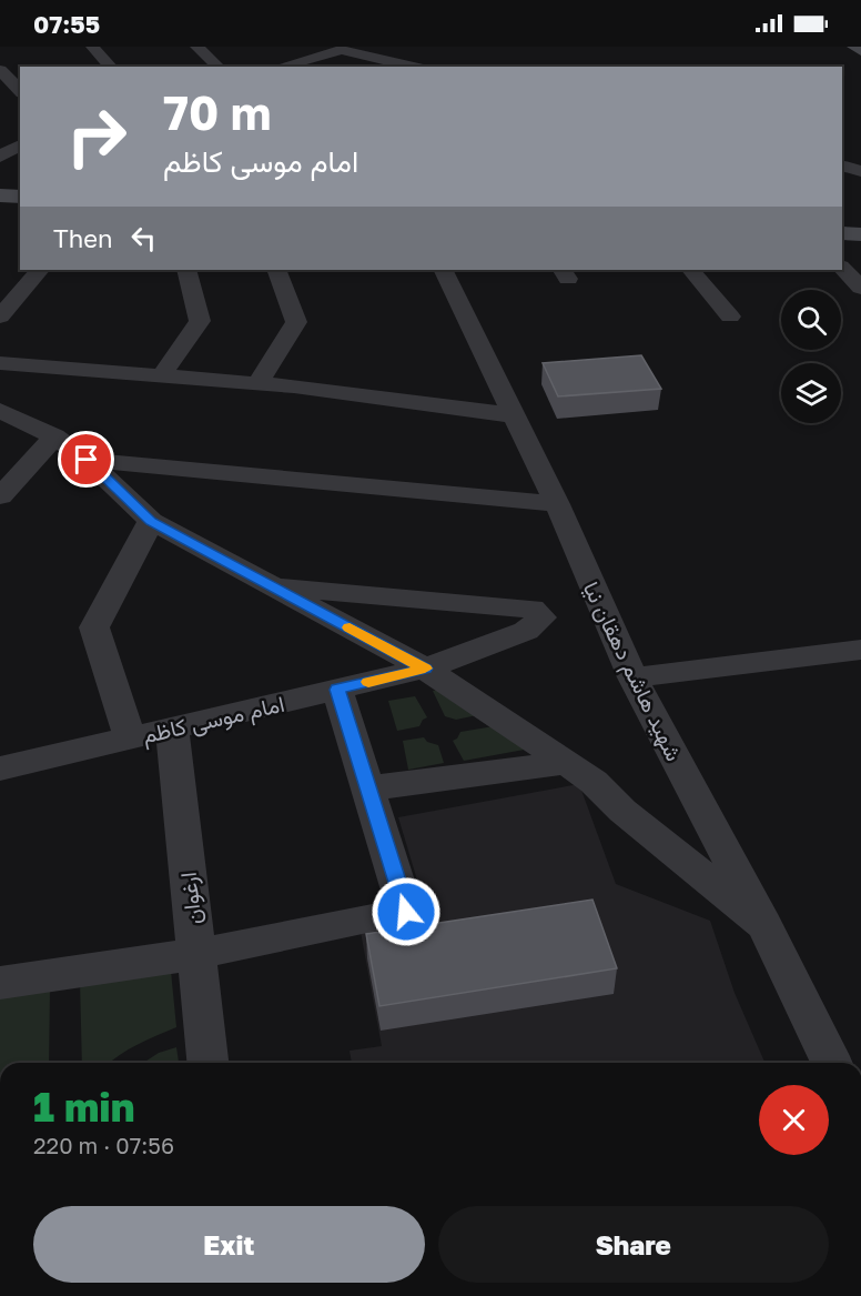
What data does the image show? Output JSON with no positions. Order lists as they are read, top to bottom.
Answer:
{
  "streets": {
    "street": ["شهید هاشم دهقان نیا", "امام موسی کاظم", "ارغوان"]
  },
  "crossings": [
    ["امام موسی کاظم", "ارغوان"]
  ],
  "page": {
    "status": "07:55",
    "turn": ["70 m", "امام موسی کاظم"],
    "then": "Then",
    "heading": ["1 min", "220 m · 07:56"],
    "buttons": ["Exit", "Share"]
  }
}
